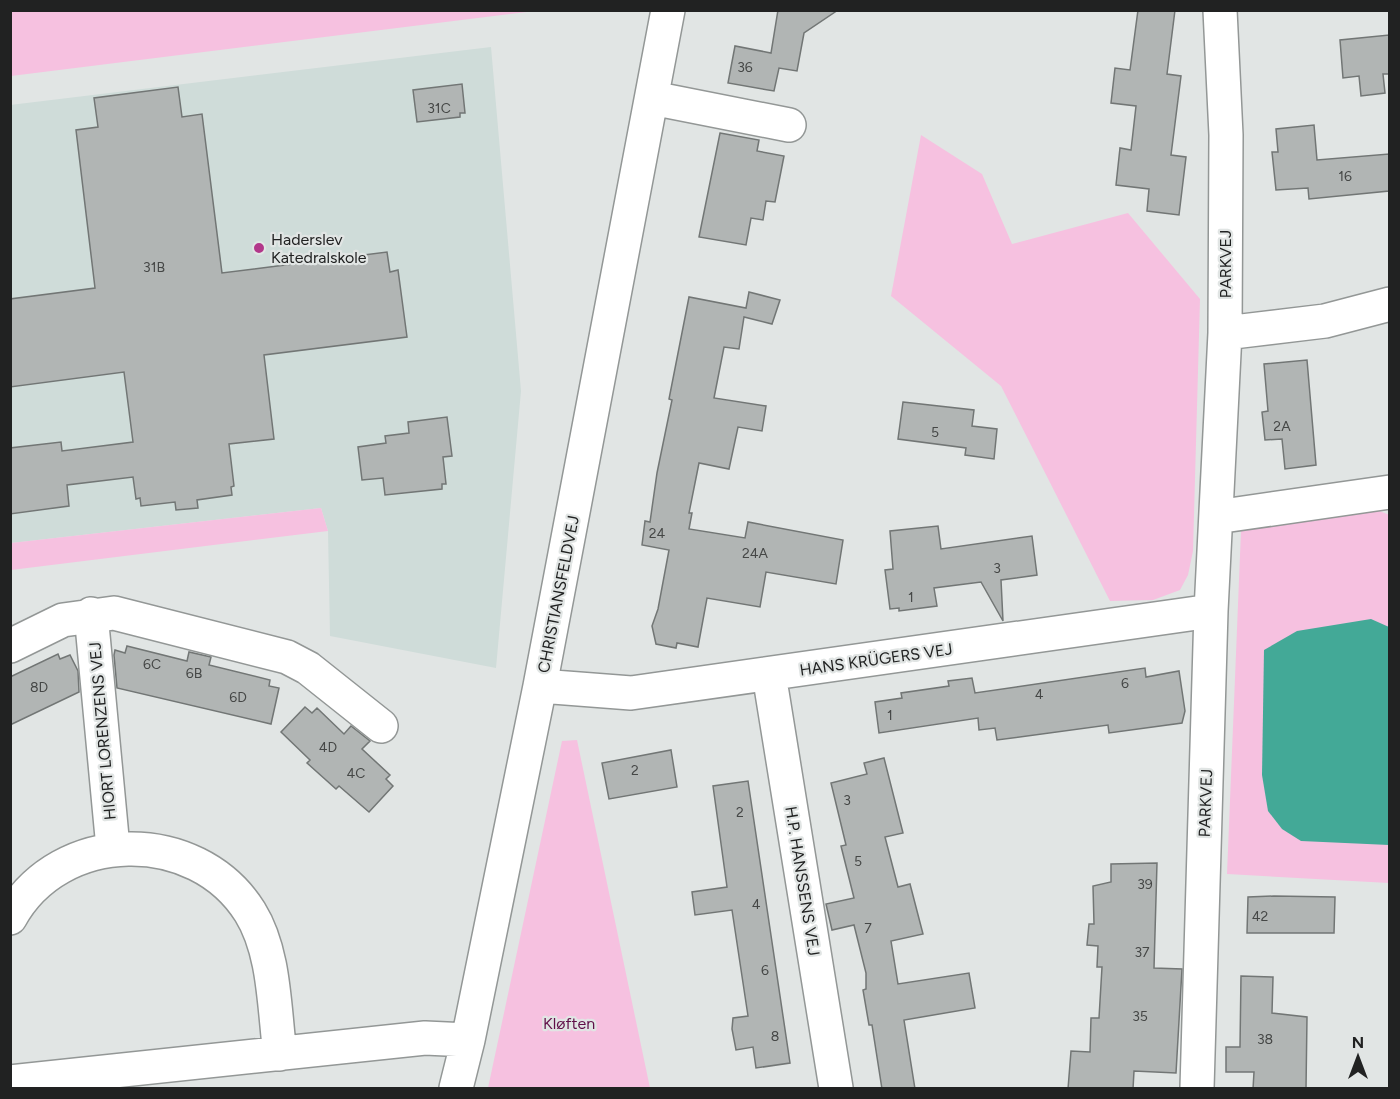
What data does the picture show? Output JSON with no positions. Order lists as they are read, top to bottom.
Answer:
{
  "streets": {
    "street": [
      "PARKVEJ",
      "CHRISTIANSFELDVEJ",
      "HANS KRÜGERS VEJ",
      "HIORT LORENZENS VEJ",
      "H.P. HANSSENS VEJ"
    ]
  },
  "crossings": [
    ["PARKVEJ", "HANS KRÜGERS VEJ"],
    ["CHRISTIANSFELDVEJ", "HANS KRÜGERS VEJ"],
    ["HANS KRÜGERS VEJ", "H.P. HANSSENS VEJ"]
  ],
  "parks": ["Kløften"],
  "places": ["Haderslev Katedralskole"],
  "house_numbers": [
    "36",
    "31C",
    "16",
    "31B",
    "2A",
    "5",
    "24",
    "24A",
    "3",
    "1",
    "6C",
    "6B",
    "6",
    "8D",
    "4",
    "6D",
    "1",
    "4D",
    "2",
    "4C",
    "3",
    "2",
    "5",
    "39",
    "4",
    "42",
    "7",
    "37",
    "6",
    "35",
    "8",
    "38"
  ],
  "north": "top"
}
